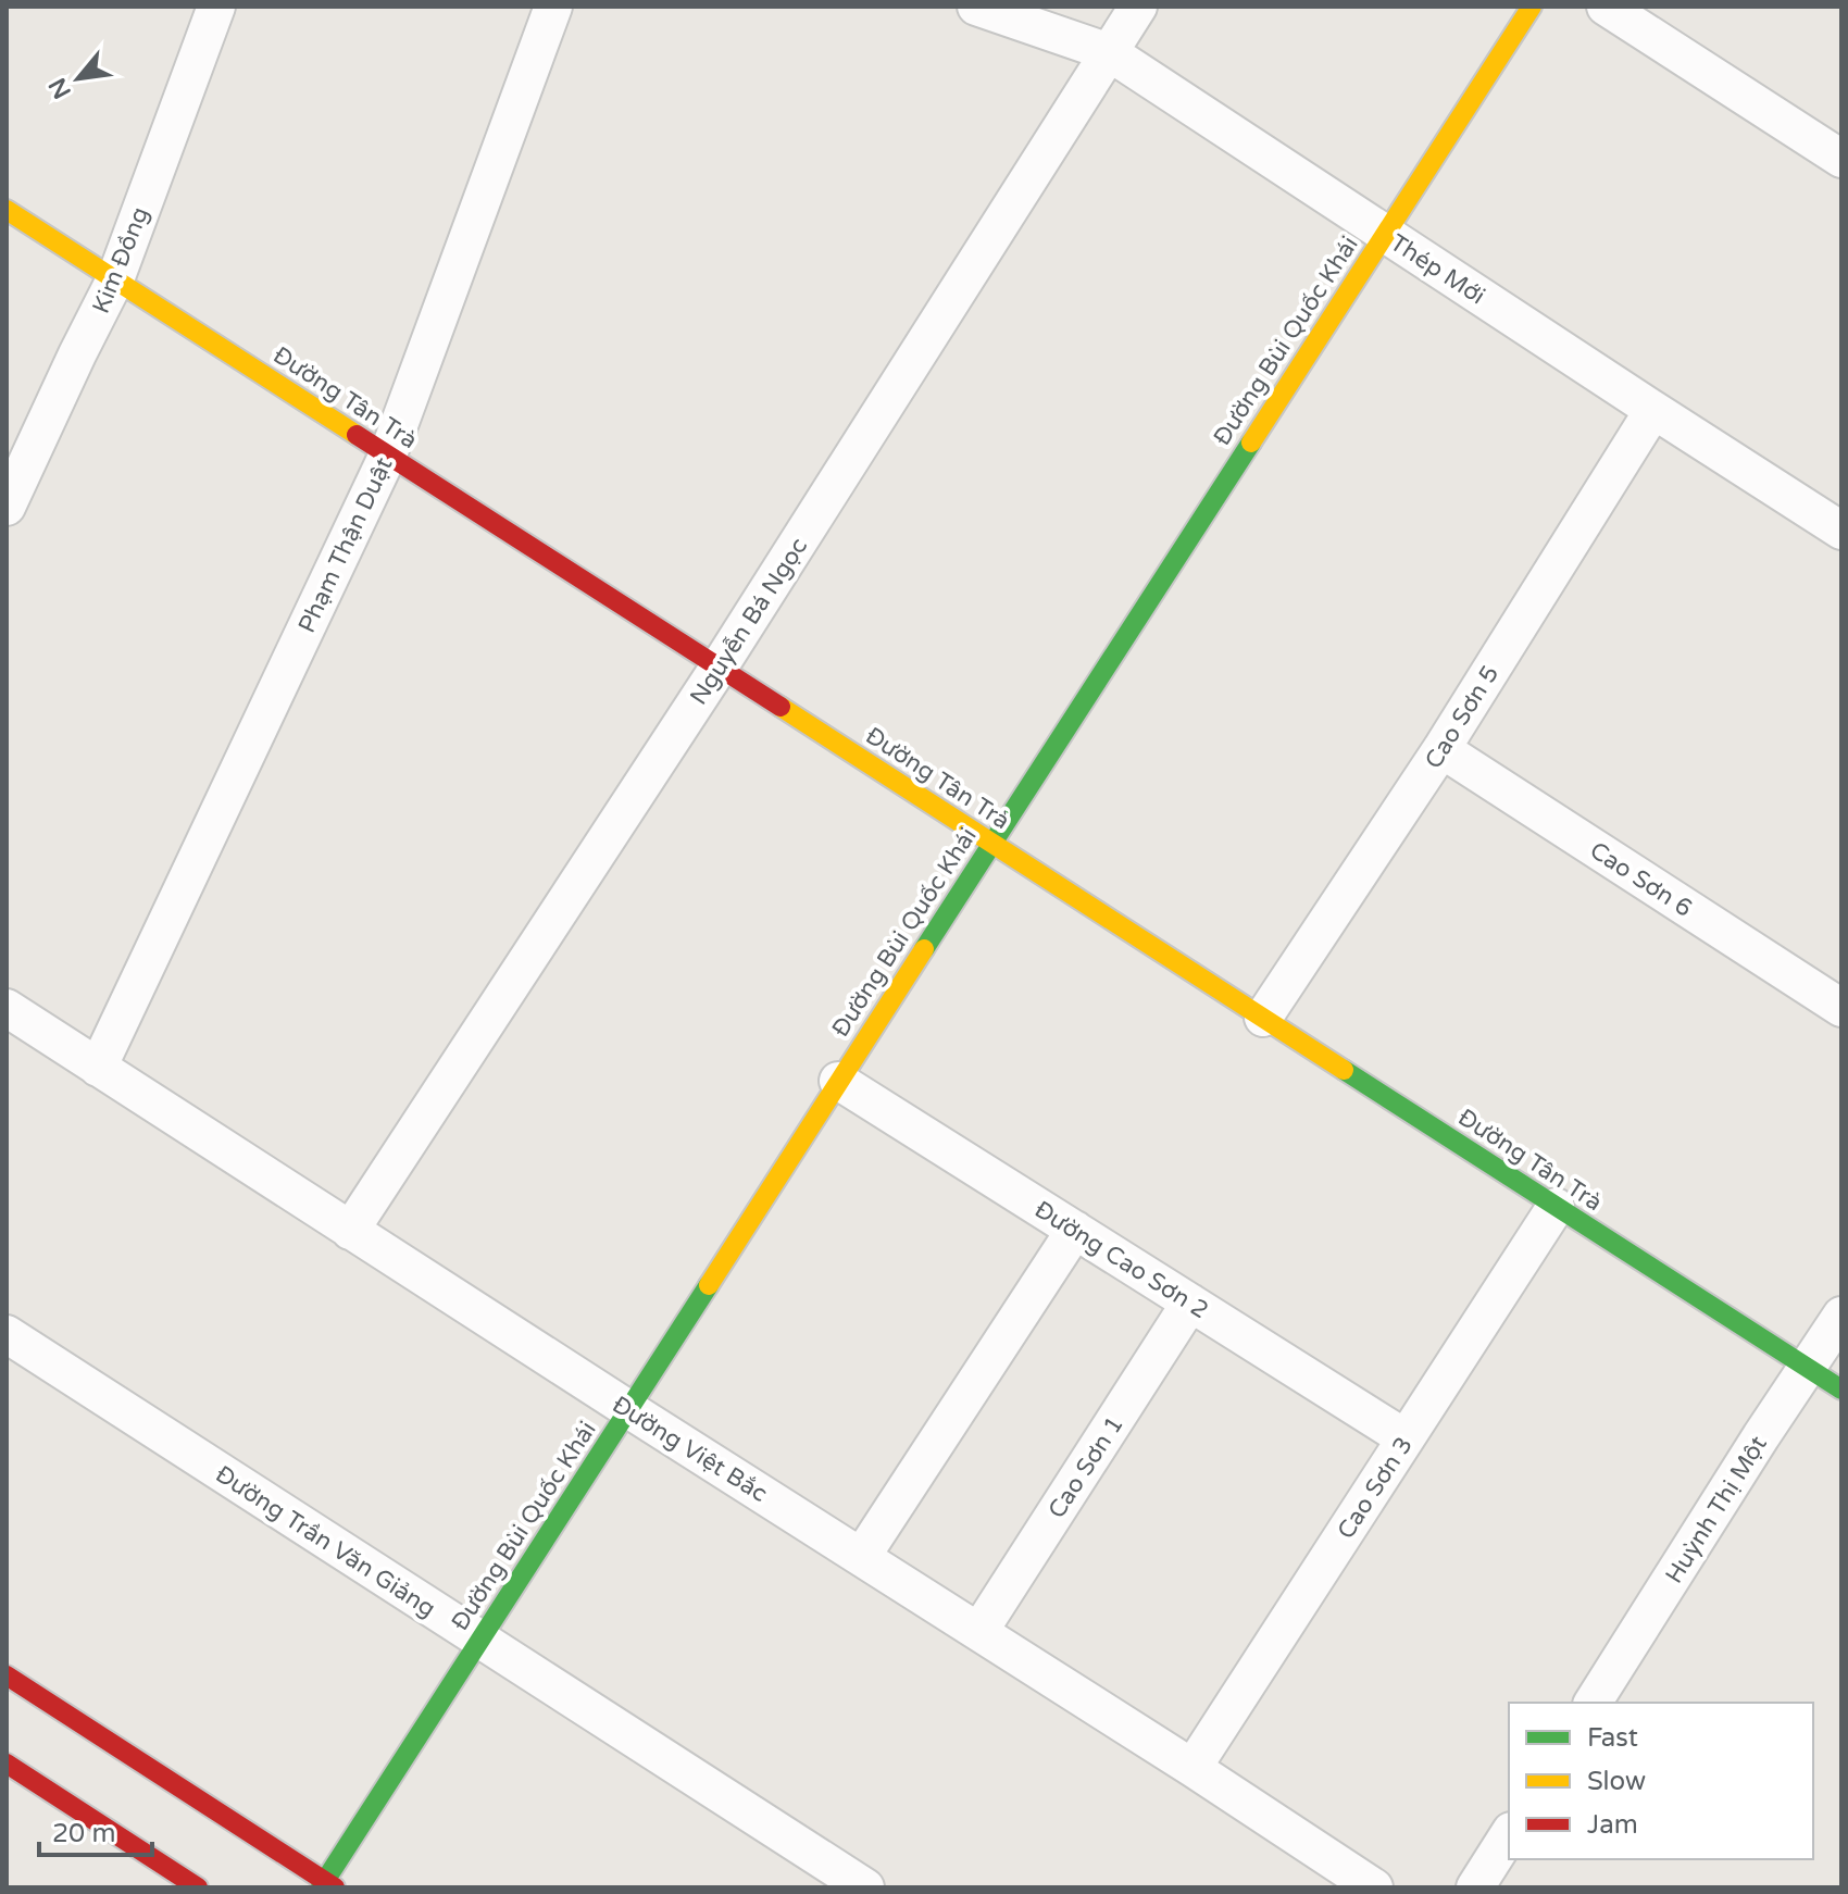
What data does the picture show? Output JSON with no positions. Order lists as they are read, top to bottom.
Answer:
{
  "streets": {
    "street": [
      "Kim Đồng",
      "Thép Mới",
      "Đường Bùi Quốc Khái",
      "Đường Tân Trà",
      "Phạm Thận Duật",
      "Nguyễn Bá Ngọc",
      "Cao Sơn 5",
      "Cao Sơn 6",
      "Đường Cao Sơn 2",
      "Đường Việt Bắc",
      "Cao Sơn 1",
      "Cao Sơn 3",
      "Huỳnh Thị Một",
      "Đường Trần Văn Giảng"
    ]
  },
  "crossings": [
    ["Kim Đồng", "Đường Tân Trà"],
    ["Thép Mới", "Đường Bùi Quốc Khái"],
    ["Thép Mới", "Nguyễn Bá Ngọc"],
    ["Thép Mới", "Cao Sơn 5"],
    ["Đường Bùi Quốc Khái", "Đường Tân Trà"],
    ["Đường Bùi Quốc Khái", "Đường Cao Sơn 2"],
    ["Đường Bùi Quốc Khái", "Đường Việt Bắc"],
    ["Đường Bùi Quốc Khái", "Đường Trần Văn Giảng"],
    ["Đường Tân Trà", "Phạm Thận Duật"],
    ["Đường Tân Trà", "Nguyễn Bá Ngọc"],
    ["Đường Tân Trà", "Cao Sơn 5"],
    ["Đường Tân Trà", "Cao Sơn 3"],
    ["Đường Tân Trà", "Huỳnh Thị Một"],
    ["Phạm Thận Duật", "Đường Việt Bắc"],
    ["Nguyễn Bá Ngọc", "Đường Việt Bắc"],
    ["Cao Sơn 5", "Cao Sơn 6"],
    ["Đường Cao Sơn 2", "Cao Sơn 1"],
    ["Đường Cao Sơn 2", "Cao Sơn 3"],
    ["Đường Việt Bắc", "Cao Sơn 1"],
    ["Đường Việt Bắc", "Cao Sơn 3"]
  ],
  "legend": ["Fast", "Slow", "Jam"],
  "scale_bar": "20 m",
  "north": "bottom left"
}
